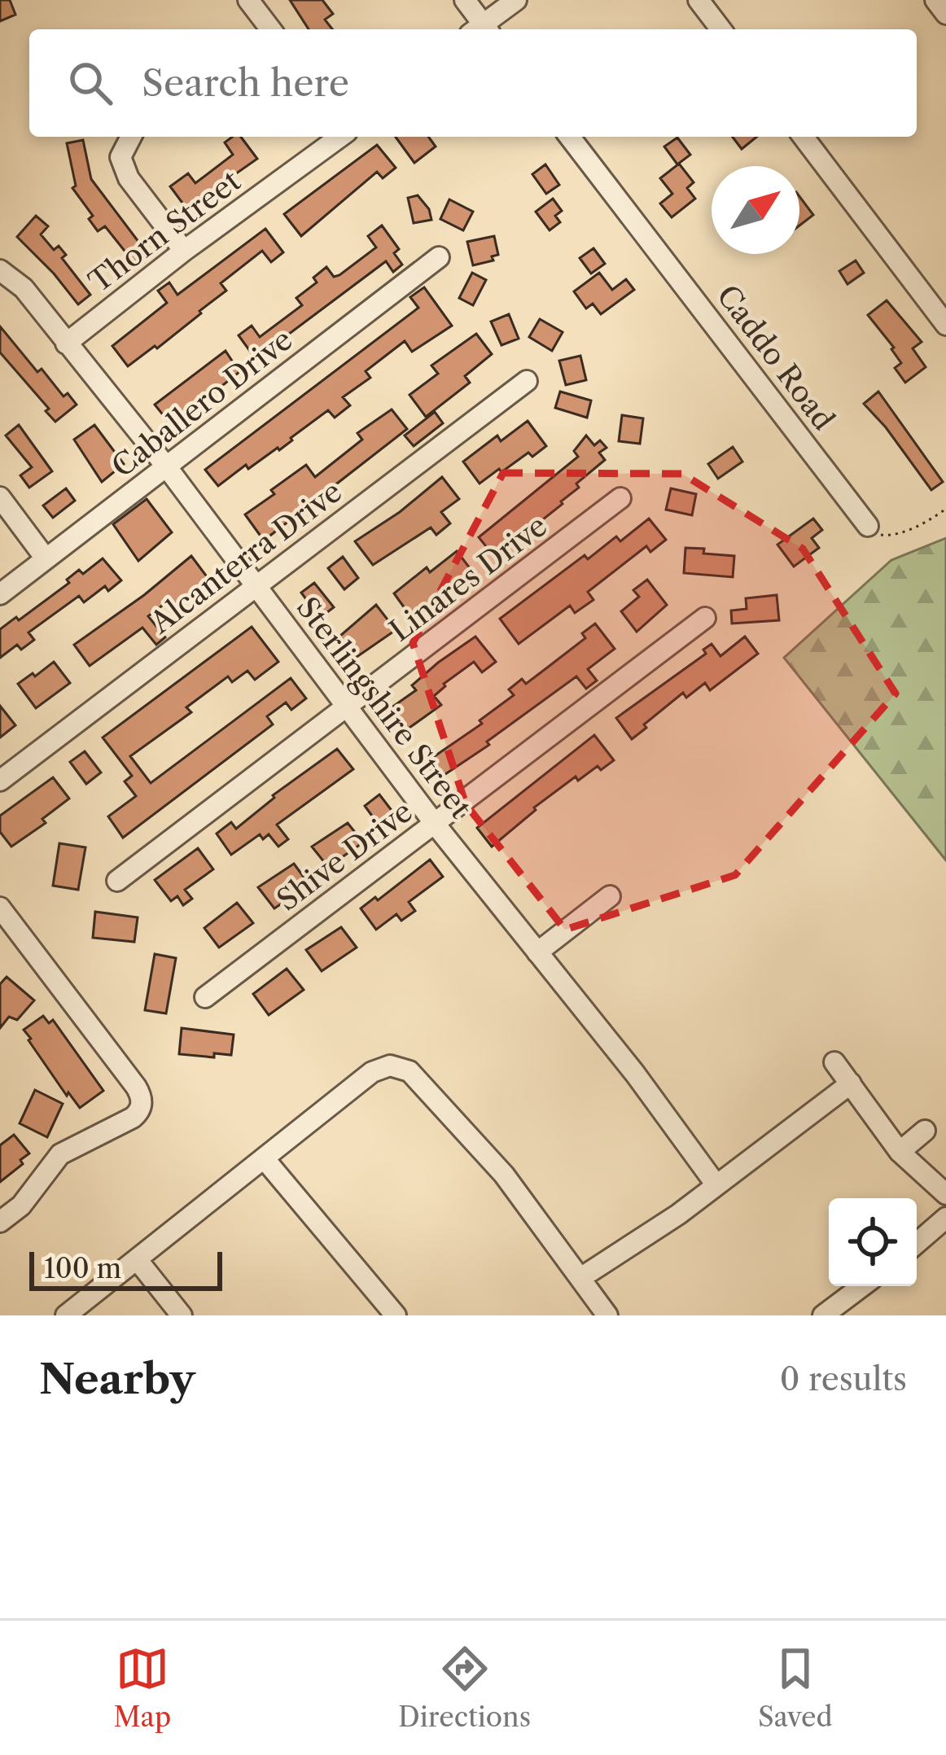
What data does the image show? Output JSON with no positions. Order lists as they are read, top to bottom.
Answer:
{
  "streets": {
    "street": [
      "Thorn Street",
      "Caddo Road",
      "Caballero Drive",
      "Alcanterra Drive",
      "Linares Drive",
      "Sterlingshire Street",
      "Shive Drive"
    ]
  },
  "crossings": [
    ["Thorn Street", "Sterlingshire Street"],
    ["Caballero Drive", "Sterlingshire Street"],
    ["Alcanterra Drive", "Sterlingshire Street"],
    ["Linares Drive", "Sterlingshire Street"],
    ["Sterlingshire Street", "Shive Drive"]
  ],
  "scale_bar": "100 m",
  "north": "top right",
  "page": {
    "search": "Search here",
    "scale": "100 m",
    "heading": ["Nearby", "0 results"],
    "nav": ["Map", "Directions", "Saved"]
  }
}
